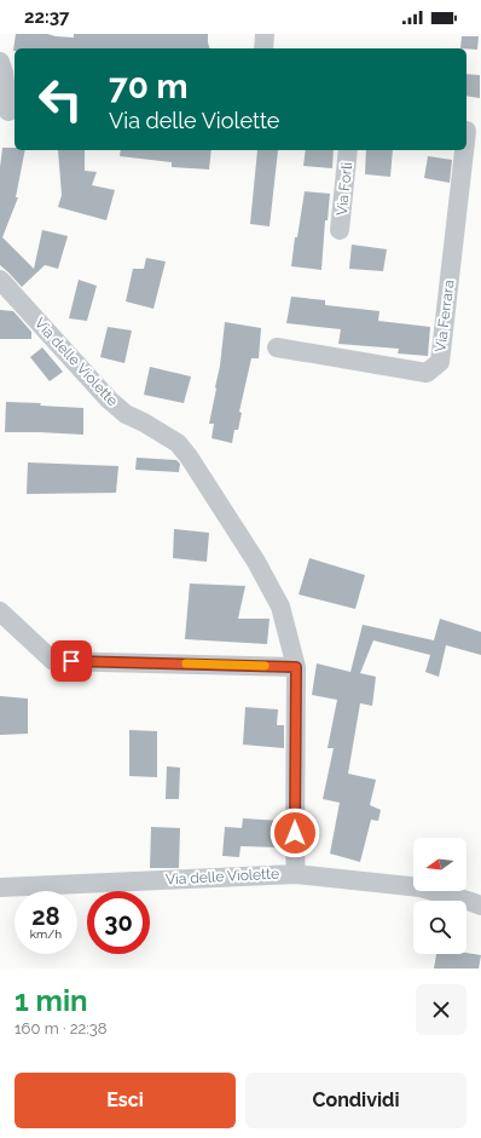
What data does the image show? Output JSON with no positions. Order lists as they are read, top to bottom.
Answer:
{
  "streets": {
    "street": ["Via Forlì", "Via Ferrara", "Via delle Violette"]
  },
  "north": "left",
  "page": {
    "status": "22:37",
    "turn": ["70 m", "Via delle Violette"],
    "speed": "28 km/h",
    "limit": "30",
    "heading": ["1 min", "160 m · 22:38"],
    "buttons": ["Esci", "Condividi"]
  }
}
